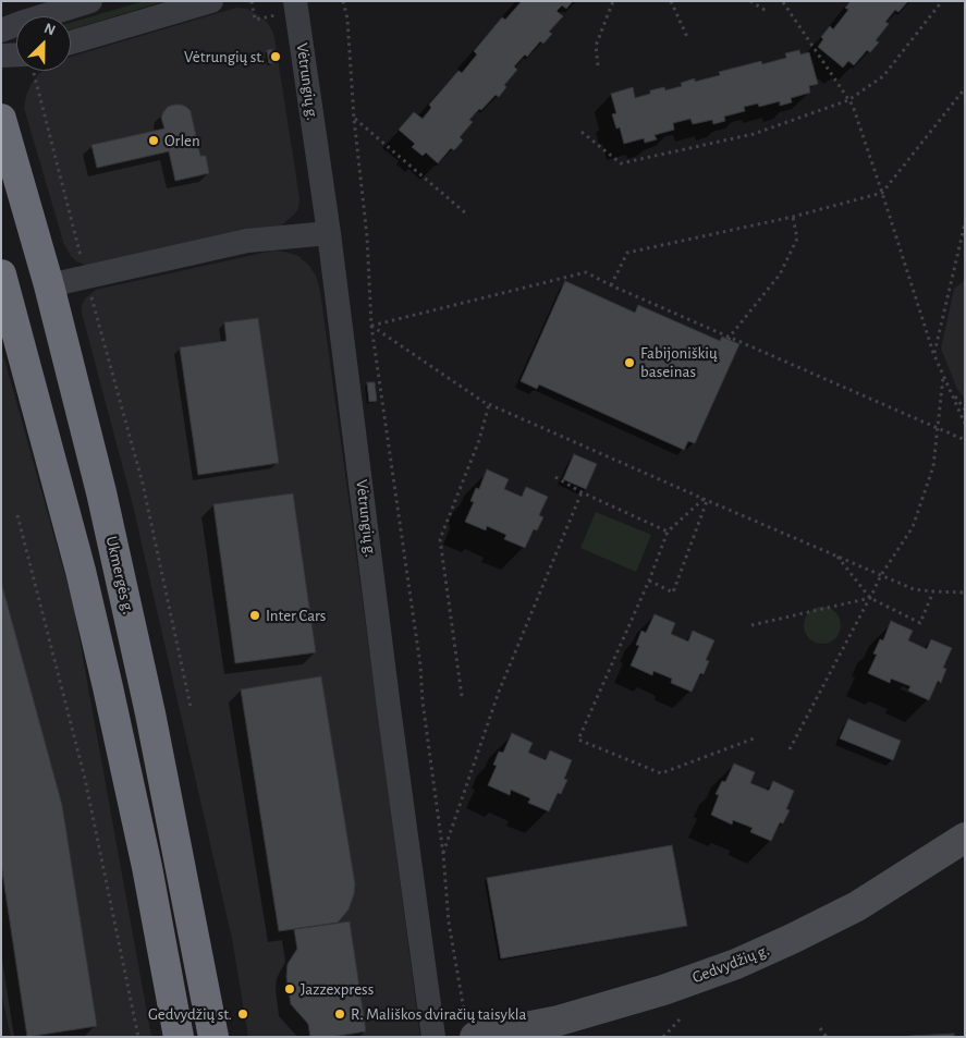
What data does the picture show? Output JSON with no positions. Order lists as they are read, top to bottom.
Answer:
{
  "streets": {
    "highway": ["Ukmergės g."],
    "main road": ["Gedvydžių g."],
    "street": ["Vėtrungių g."]
  },
  "places": [
    "Vėtrungių st.",
    "Orlen",
    "Fabijoniškių baseinas",
    "Inter Cars",
    "Jazzexpress",
    "Gedvydžių st.",
    "R. Mališkos dviračių taisykla"
  ],
  "north": "top right"
}
